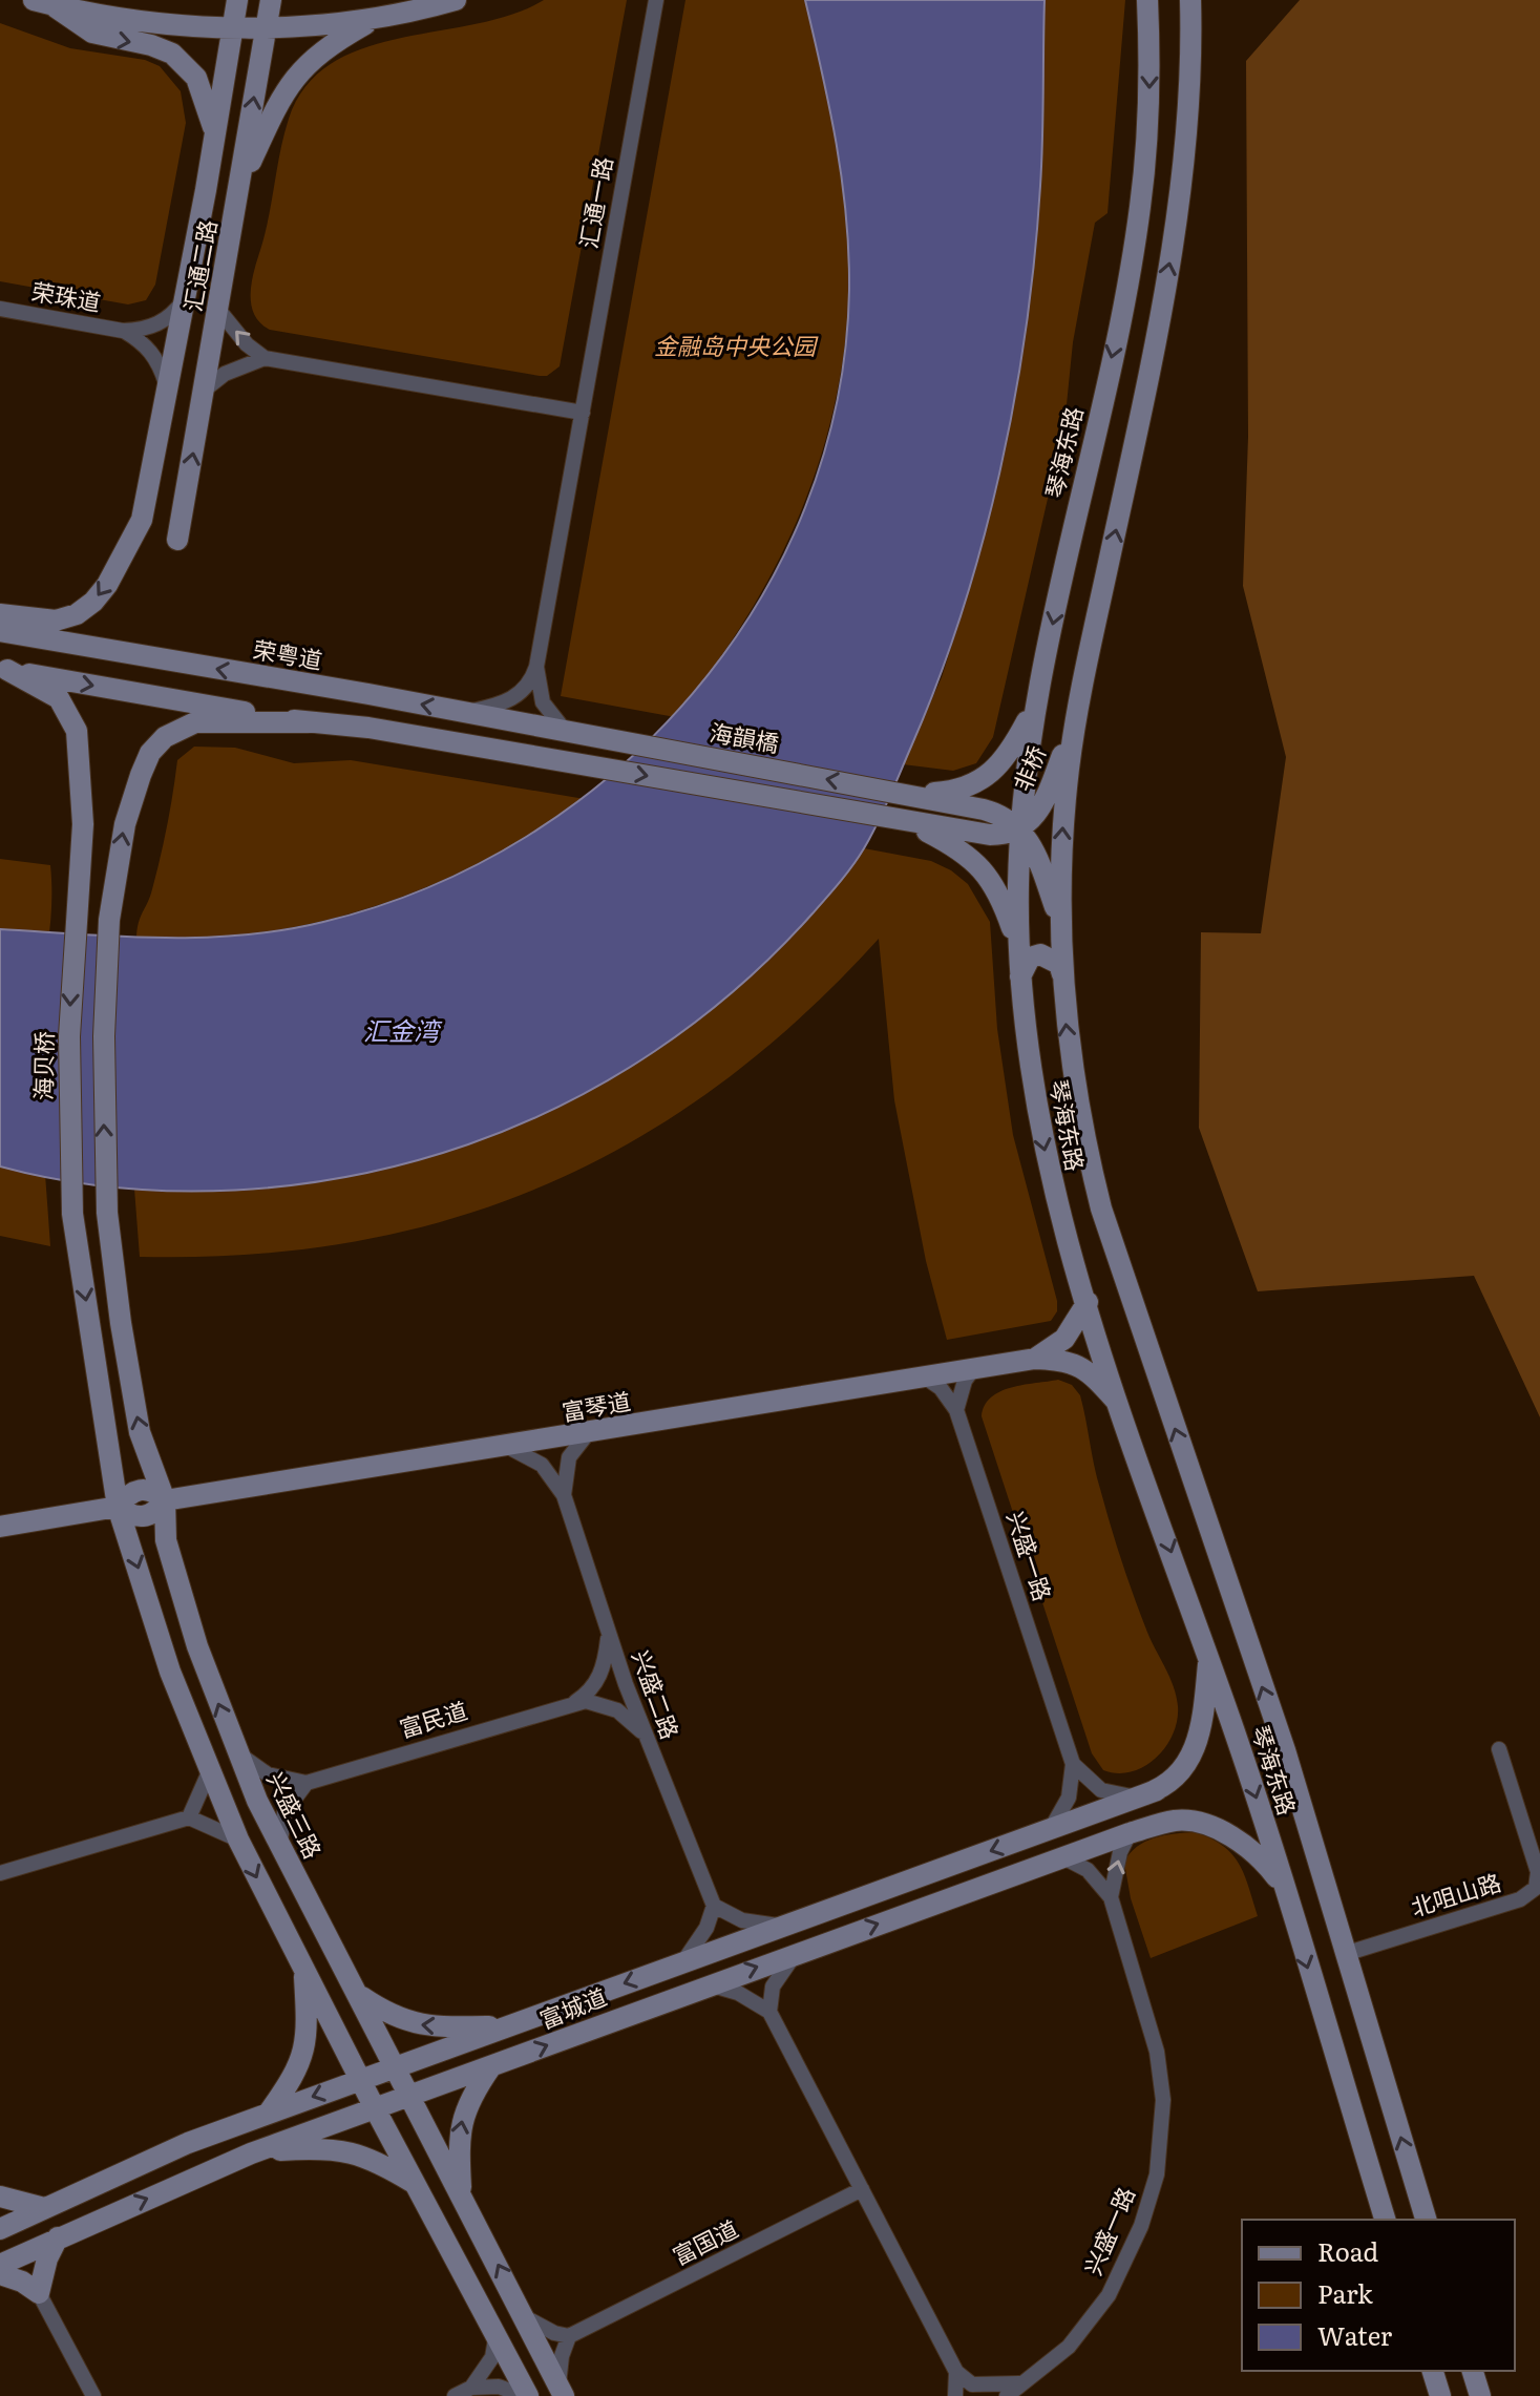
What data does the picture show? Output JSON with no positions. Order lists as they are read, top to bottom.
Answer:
{
  "streets": {
    "street": [
      "汇通一路",
      "汇通二路",
      "荣珠道",
      "琴海东路",
      "荣粤道",
      "海韻橋",
      "非桥",
      "海贝桥",
      "富琴道",
      "兴盛一路",
      "兴盛二路",
      "富民道",
      "兴盛三路",
      "北咀山路",
      "富城道",
      "富国道"
    ]
  },
  "crossings": [
    ["琴海东路", "非桥"],
    ["琴海东路", "北咀山路"],
    ["琴海东路", "富城道"],
    ["荣粤道", "海韻橋"],
    ["海韻橋", "非桥"],
    ["海贝桥", "富琴道"],
    ["富琴道", "兴盛一路"],
    ["富琴道", "兴盛二路"],
    ["富琴道", "兴盛三路"],
    ["兴盛一路", "富城道"],
    ["兴盛三路", "富城道"]
  ],
  "one_way": ["海贝桥", "兴盛三路"],
  "water": ["汇金湾"],
  "parks": ["金融岛中央公园"],
  "legend": ["Road", "Park", "Water"]
}
